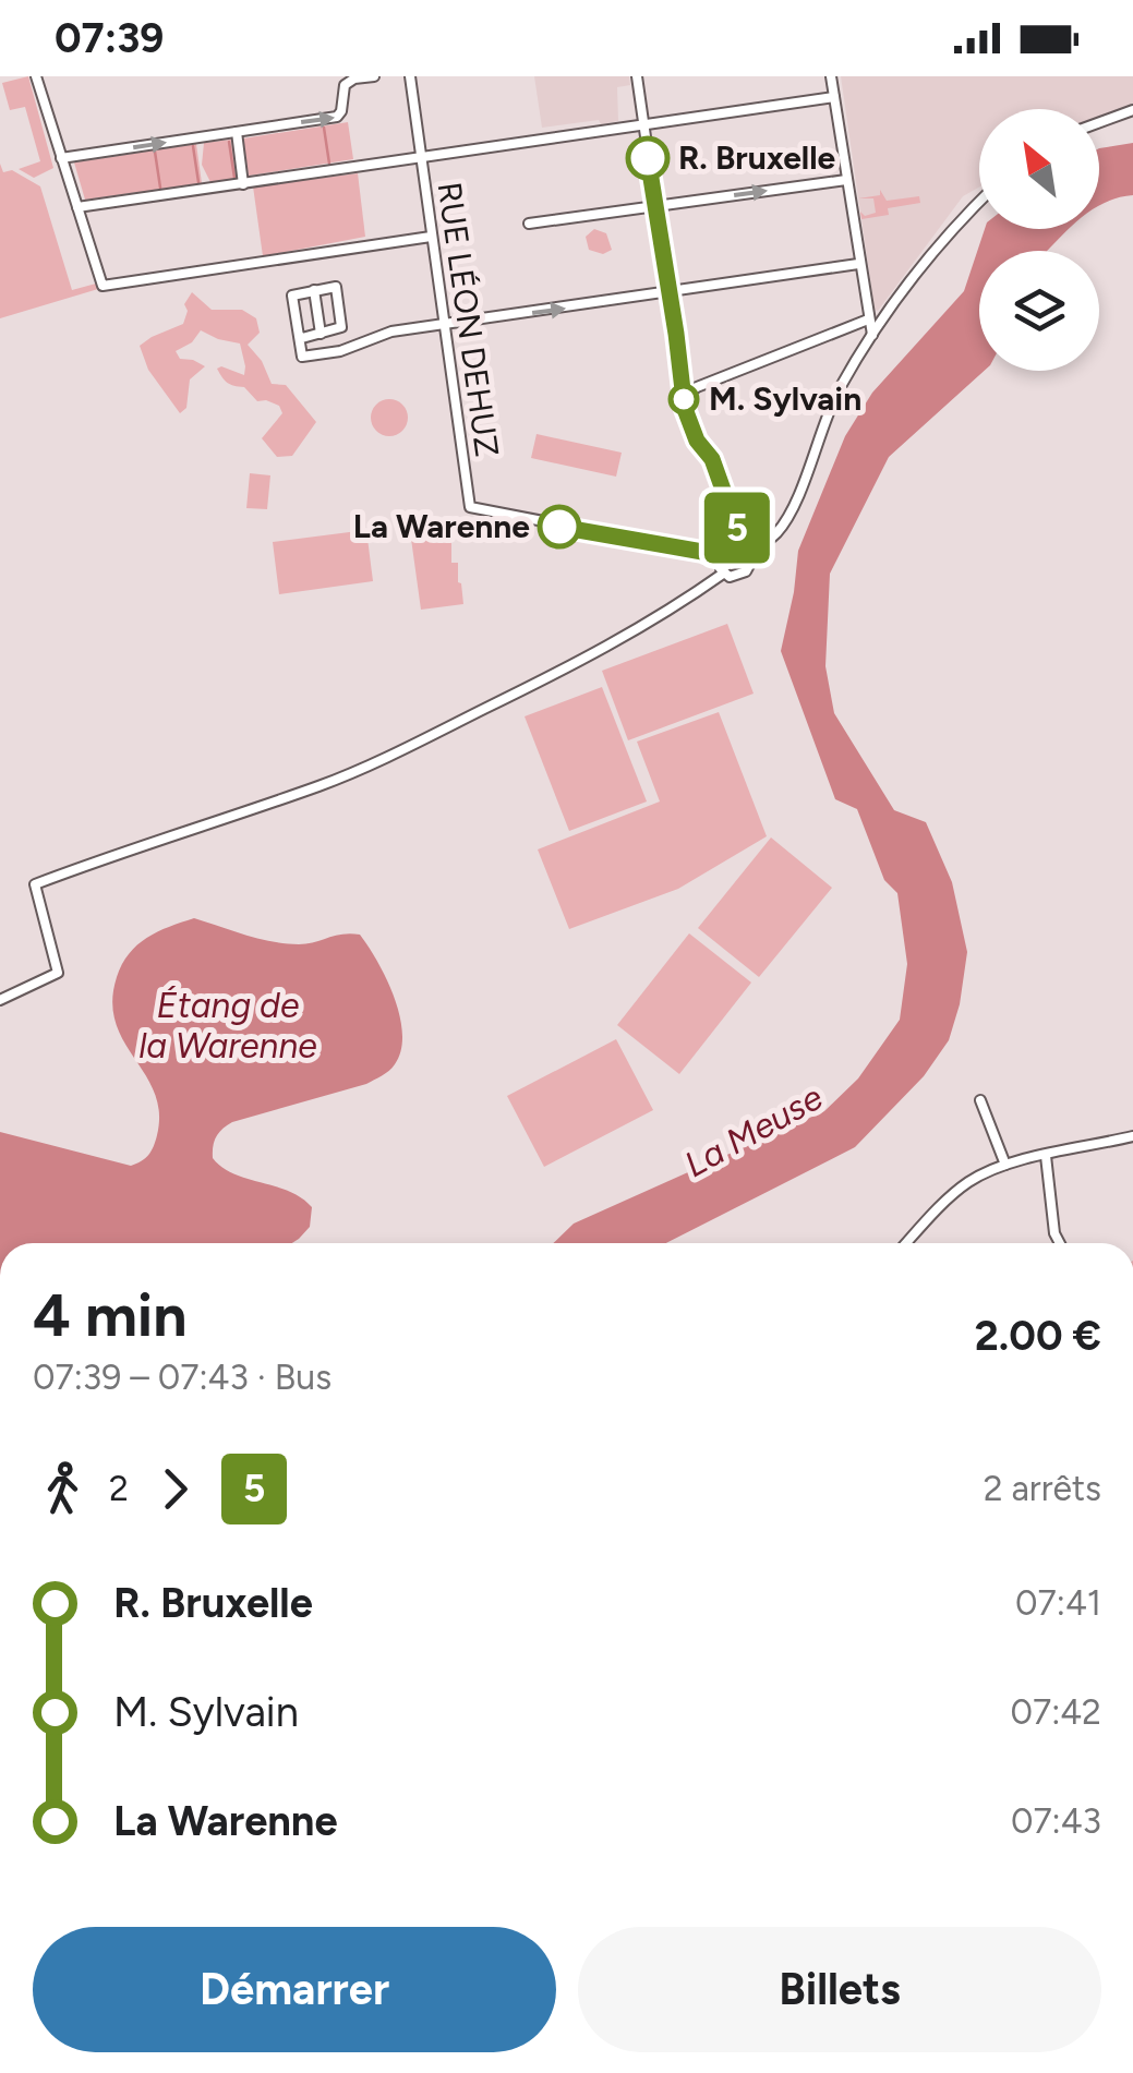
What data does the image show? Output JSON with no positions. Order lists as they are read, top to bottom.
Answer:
{
  "streets": {
    "street": ["RUE LÉON DEHUZ"]
  },
  "water": ["Étang de la Warenne", "La Meuse"],
  "places": ["R. Bruxelle", "M. Sylvain", "La Warenne"],
  "lines": ["bus line 5"],
  "north": "top left",
  "page": {
    "status": "07:39",
    "on_map": "5",
    "heading": ["4 min", "07:39 – 07:43 · Bus", "2.00 €"],
    "legs": ["2", "5", "2 arrêts"],
    "list": [
      {
        "name": "R. Bruxelle",
        "value": "07:41"
      },
      {
        "name": "M. Sylvain",
        "value": "07:42"
      },
      {
        "name": "La Warenne",
        "value": "07:43"
      }
    ],
    "buttons": ["Démarrer", "Billets"]
  }
}
